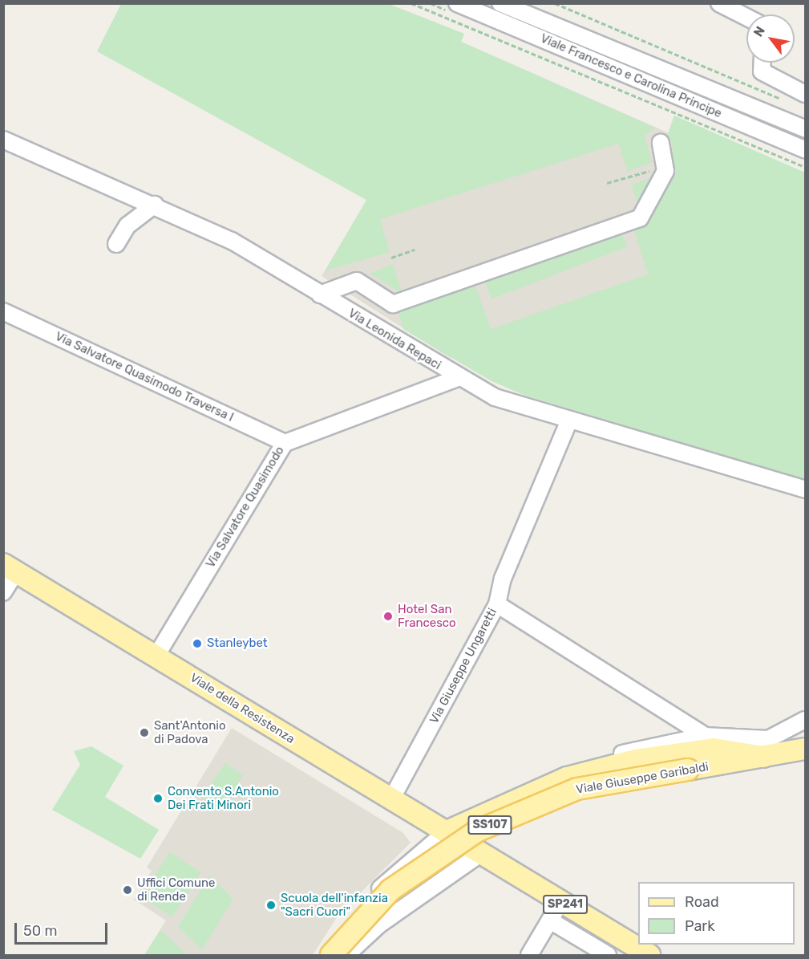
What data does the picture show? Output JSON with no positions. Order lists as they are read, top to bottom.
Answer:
{
  "streets": {
    "main road": [
      "Viale della Resistenza",
      "Viale Giuseppe Garibaldi",
      "SS107",
      "SP241"
    ],
    "street": [
      "Viale Francesco e Carolina Principe",
      "Via Leonida Repaci",
      "Via Salvatore Quasimodo Traversa I",
      "Via Salvatore Quasimodo",
      "Via Giuseppe Ungaretti"
    ]
  },
  "crossings": [
    ["Via Leonida Repaci", "Via Salvatore Quasimodo"],
    ["Via Leonida Repaci", "Via Giuseppe Ungaretti"],
    ["Via Salvatore Quasimodo Traversa I", "Via Salvatore Quasimodo"],
    ["Via Salvatore Quasimodo", "Viale della Resistenza"],
    ["Via Giuseppe Ungaretti", "Viale della Resistenza"],
    ["Viale della Resistenza", "SP241"]
  ],
  "places": [
    "Hotel San Francesco",
    "Stanleybet",
    "Sant'Antonio di Padova",
    "Convento S.Antonio Dei Frati Minori",
    "Uffici Comune di Rende",
    "Scuola dell'infanzia \"Sacri Cuori\""
  ],
  "legend": ["Road", "Park"],
  "scale_bar": "50 m",
  "north": "top left"
}
